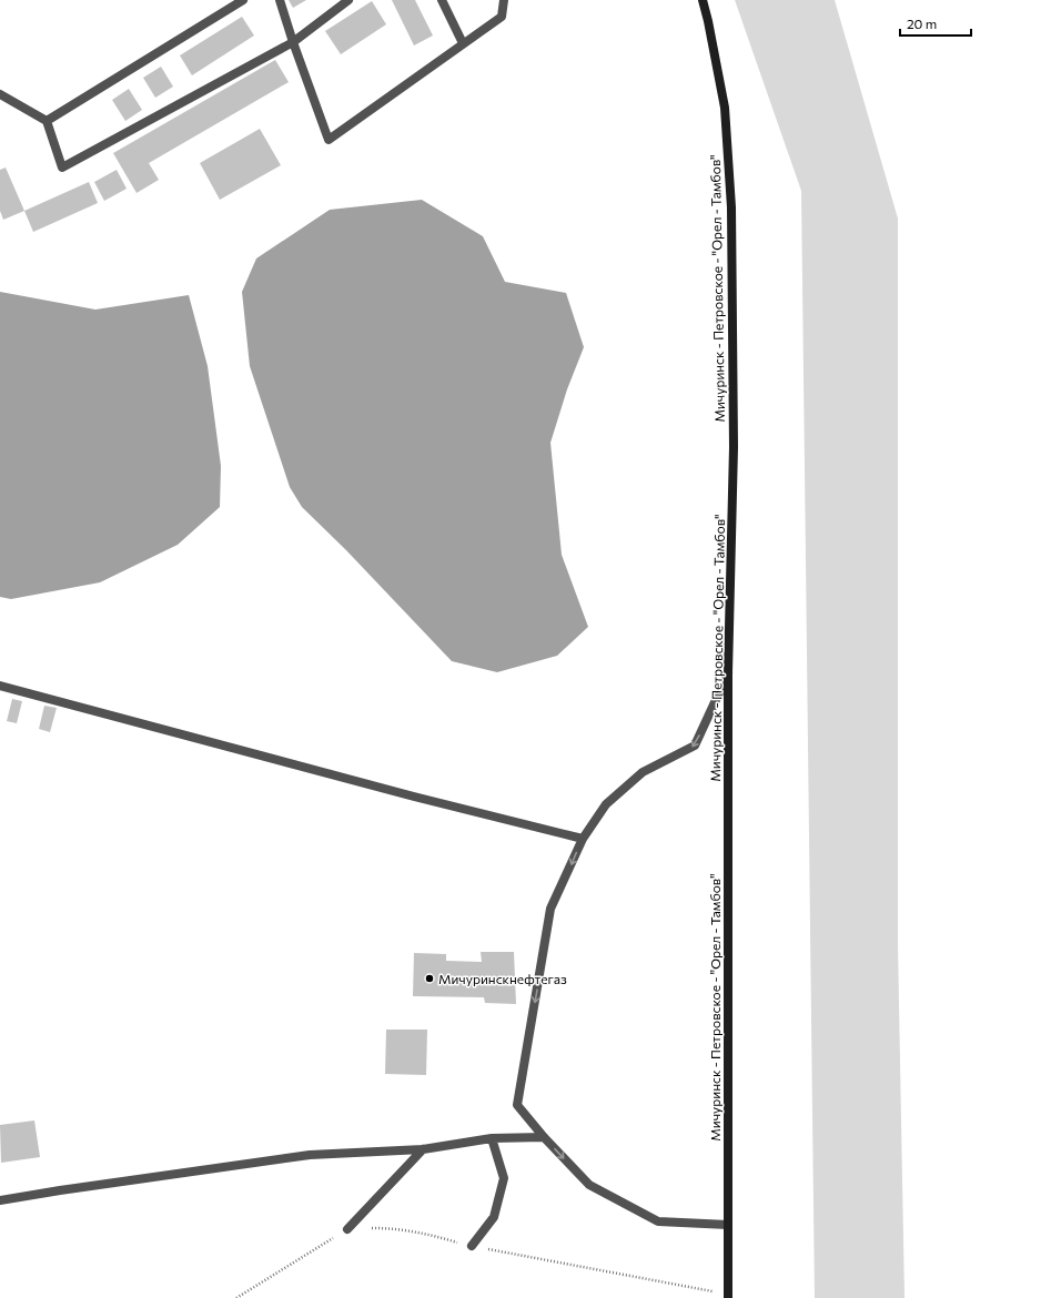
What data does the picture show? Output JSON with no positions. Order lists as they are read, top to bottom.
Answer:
{
  "streets": {
    "street": ["Мичуринск - Петровское - \"Орел - Тамбов\""]
  },
  "places": ["Мичуринскнефтегаз"],
  "scale_bar": "20 m"
}
